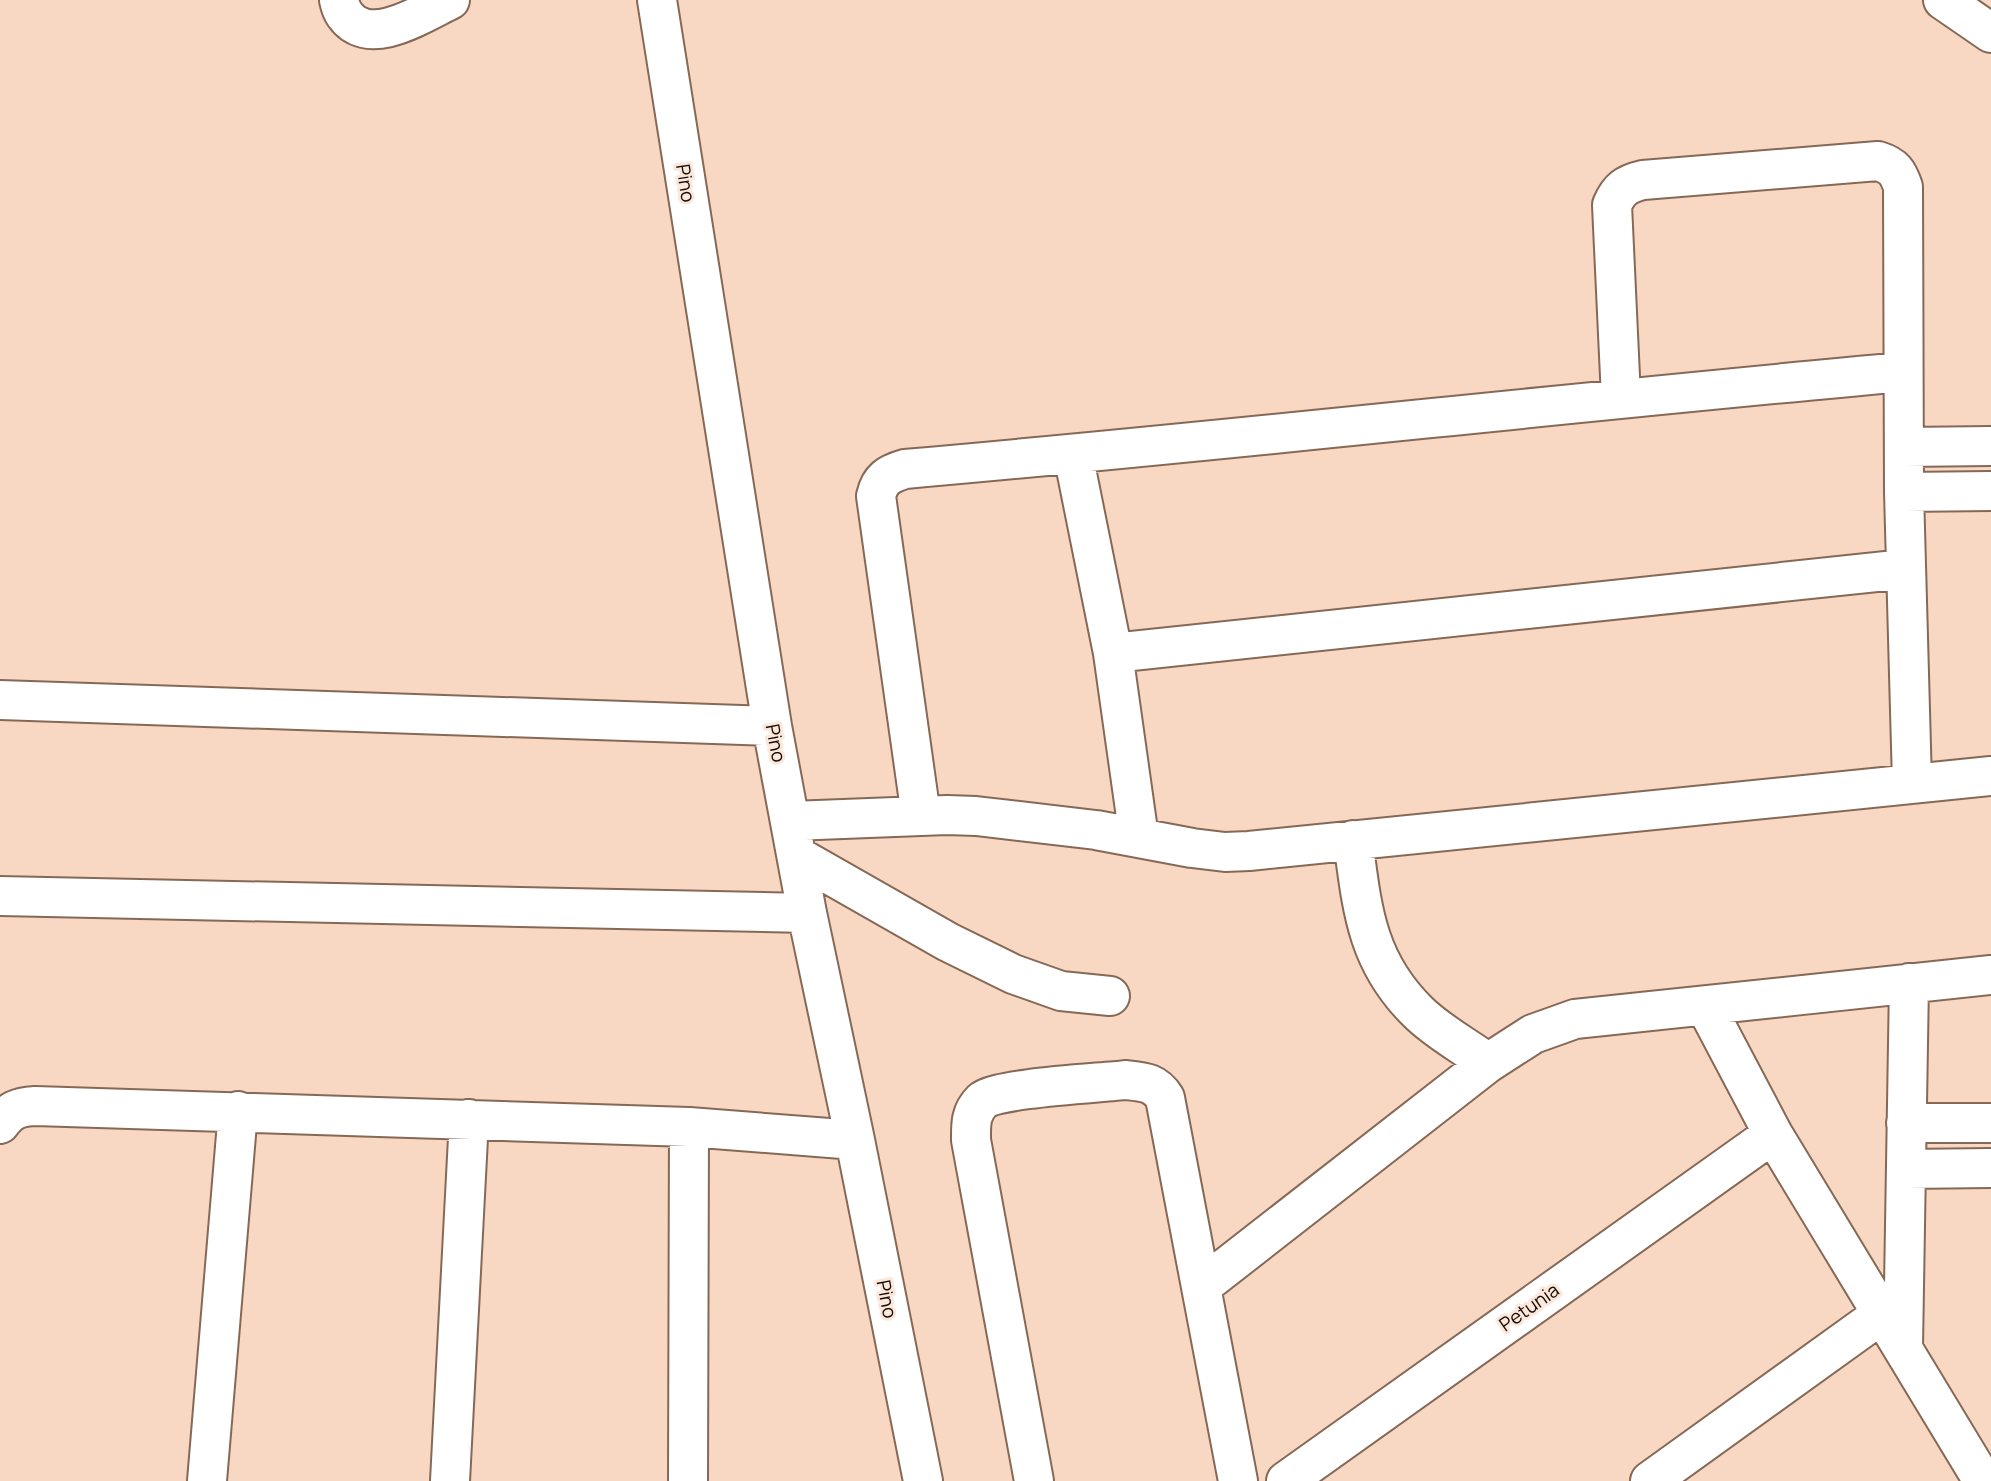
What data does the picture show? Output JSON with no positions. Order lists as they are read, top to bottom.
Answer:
{
  "streets": {
    "street": ["Pino", "Petunia"]
  }
}
